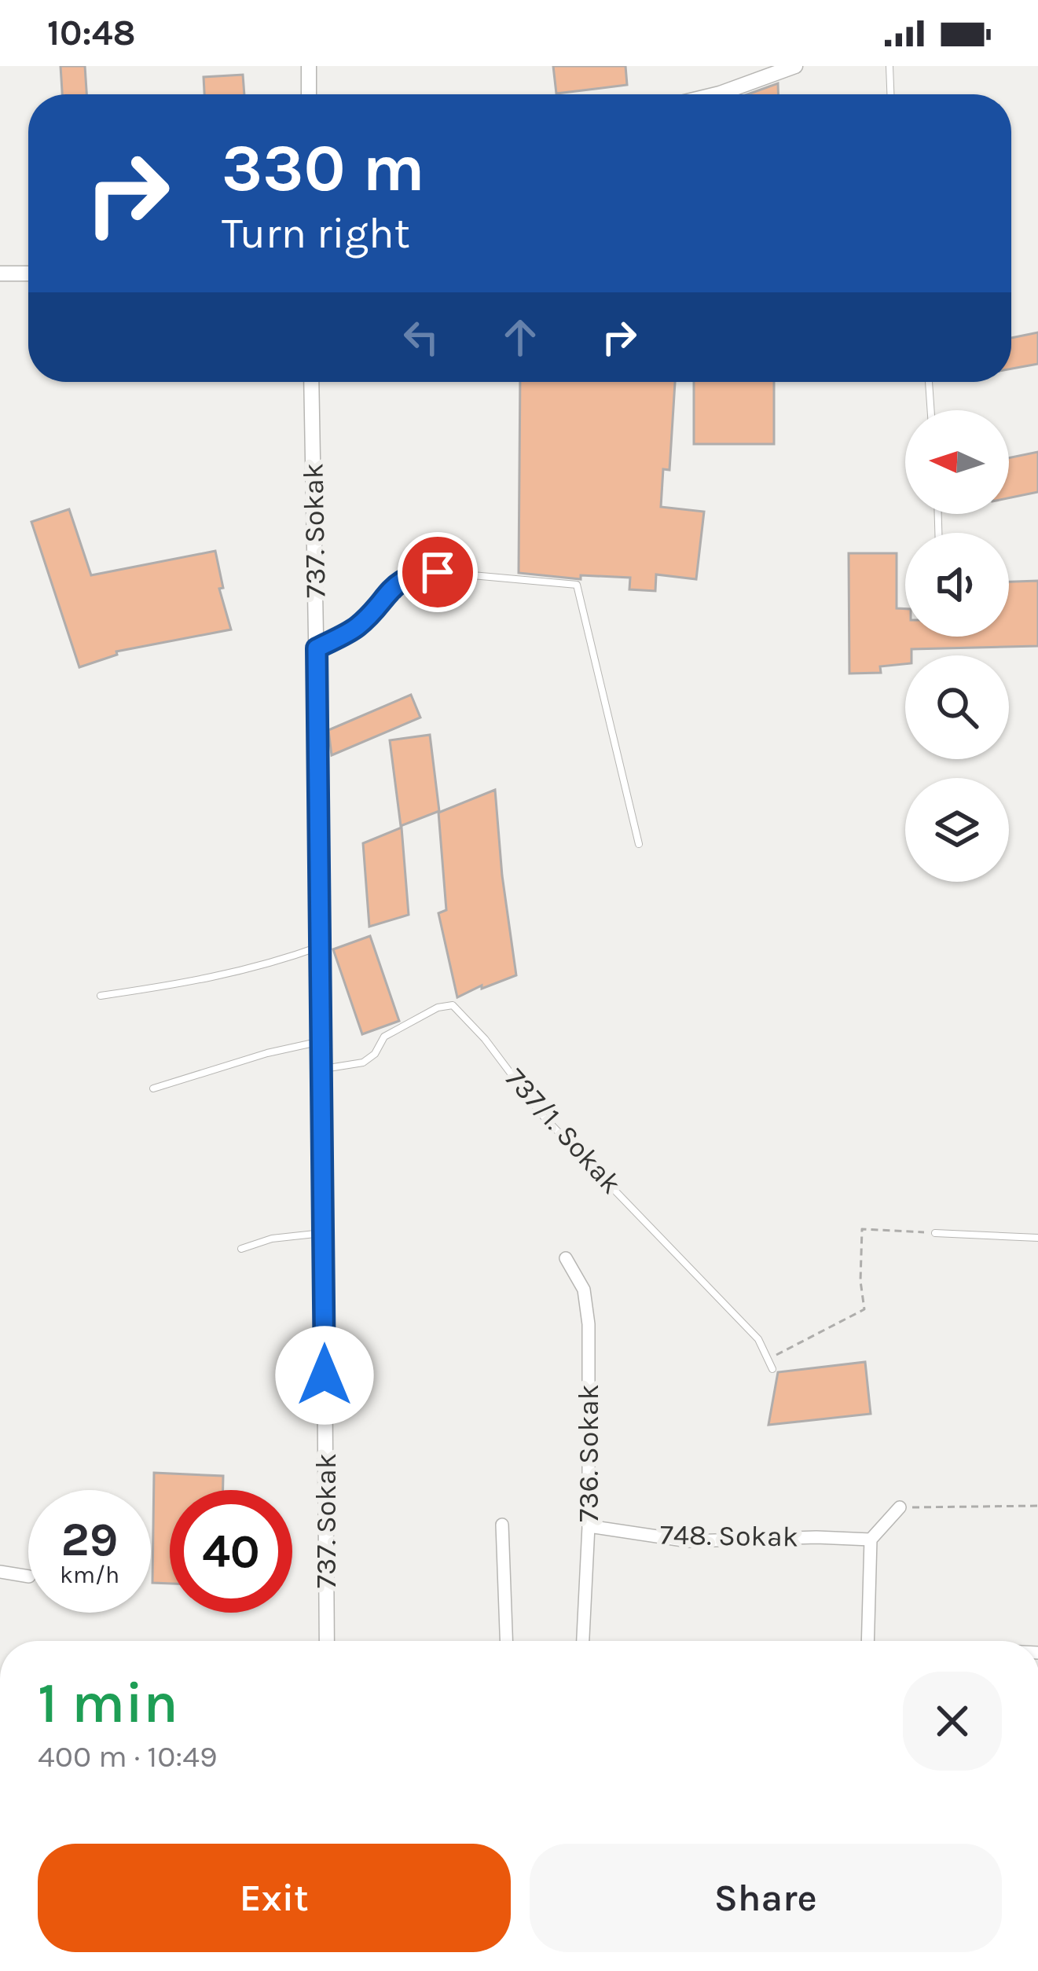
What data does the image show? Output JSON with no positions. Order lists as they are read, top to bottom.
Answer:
{
  "streets": {
    "street": ["737. Sokak", "736. Sokak", "748. Sokak"],
    "lane": ["737/1. Sokak"]
  },
  "crossings": [
    ["737. Sokak", "737/1. Sokak"],
    ["736. Sokak", "748. Sokak"]
  ],
  "north": "left",
  "page": {
    "status": "10:48",
    "turn": ["330 m", "Turn right"],
    "speed": "29 km/h",
    "limit": "40",
    "heading": ["1 min", "400 m · 10:49"],
    "buttons": ["Exit", "Share"]
  }
}
